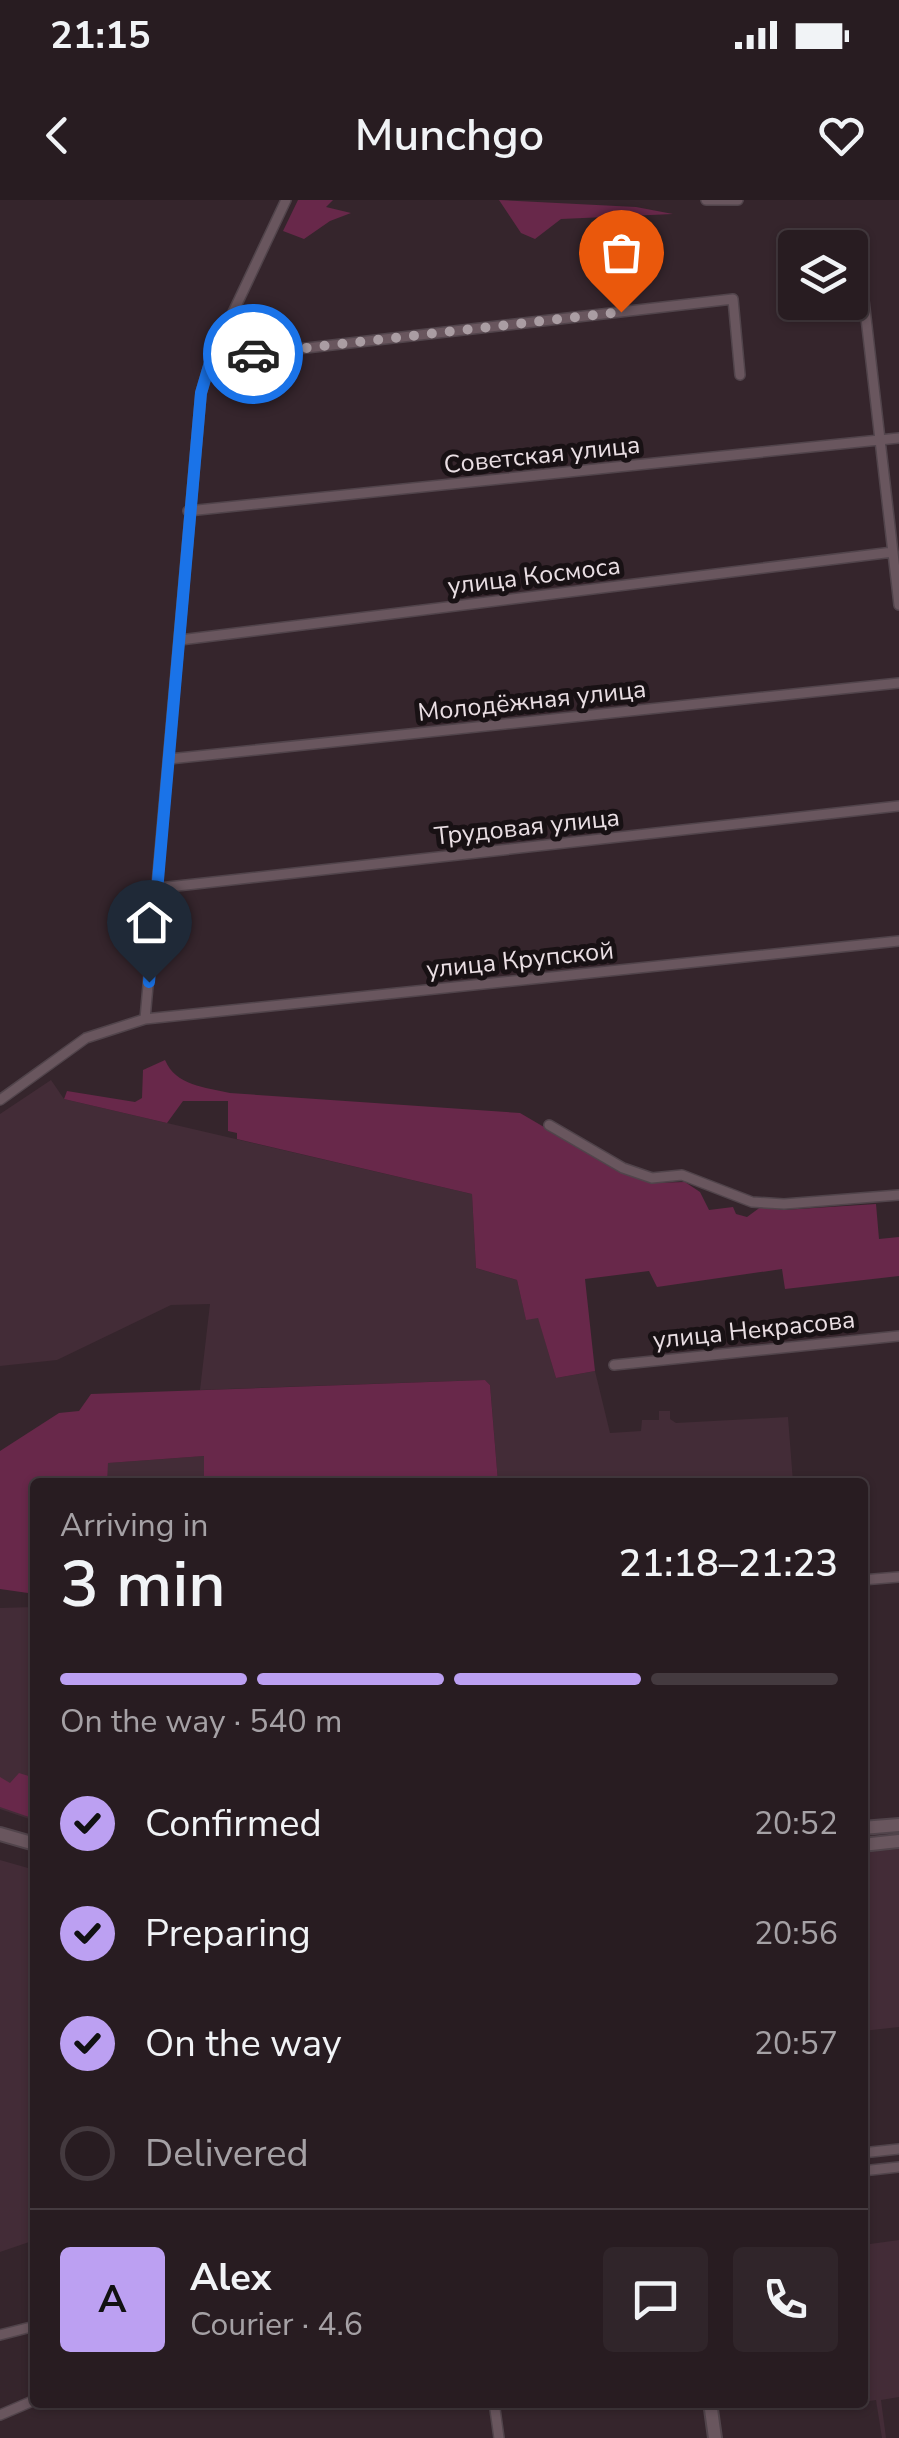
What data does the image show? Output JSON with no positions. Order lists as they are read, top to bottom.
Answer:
{
  "streets": {
    "street": [
      "Советская улица",
      "улица Космоса",
      "Молодёжная улица",
      "Трудовая улица",
      "улица Крупской",
      "улица Некрасова"
    ]
  },
  "page": {
    "status": "21:15",
    "header": "Munchgo",
    "heading": ["3 min", "Arriving in", "21:18–21:23"],
    "panel": ["Alex", "Courier · 4.6"],
    "bar": "On the way · 540 m",
    "list": [
      ["Confirmed", "20:52"],
      ["Preparing", "20:56"],
      ["On the way", "20:57"],
      "Delivered"
    ],
    "round": "A"
  }
}
